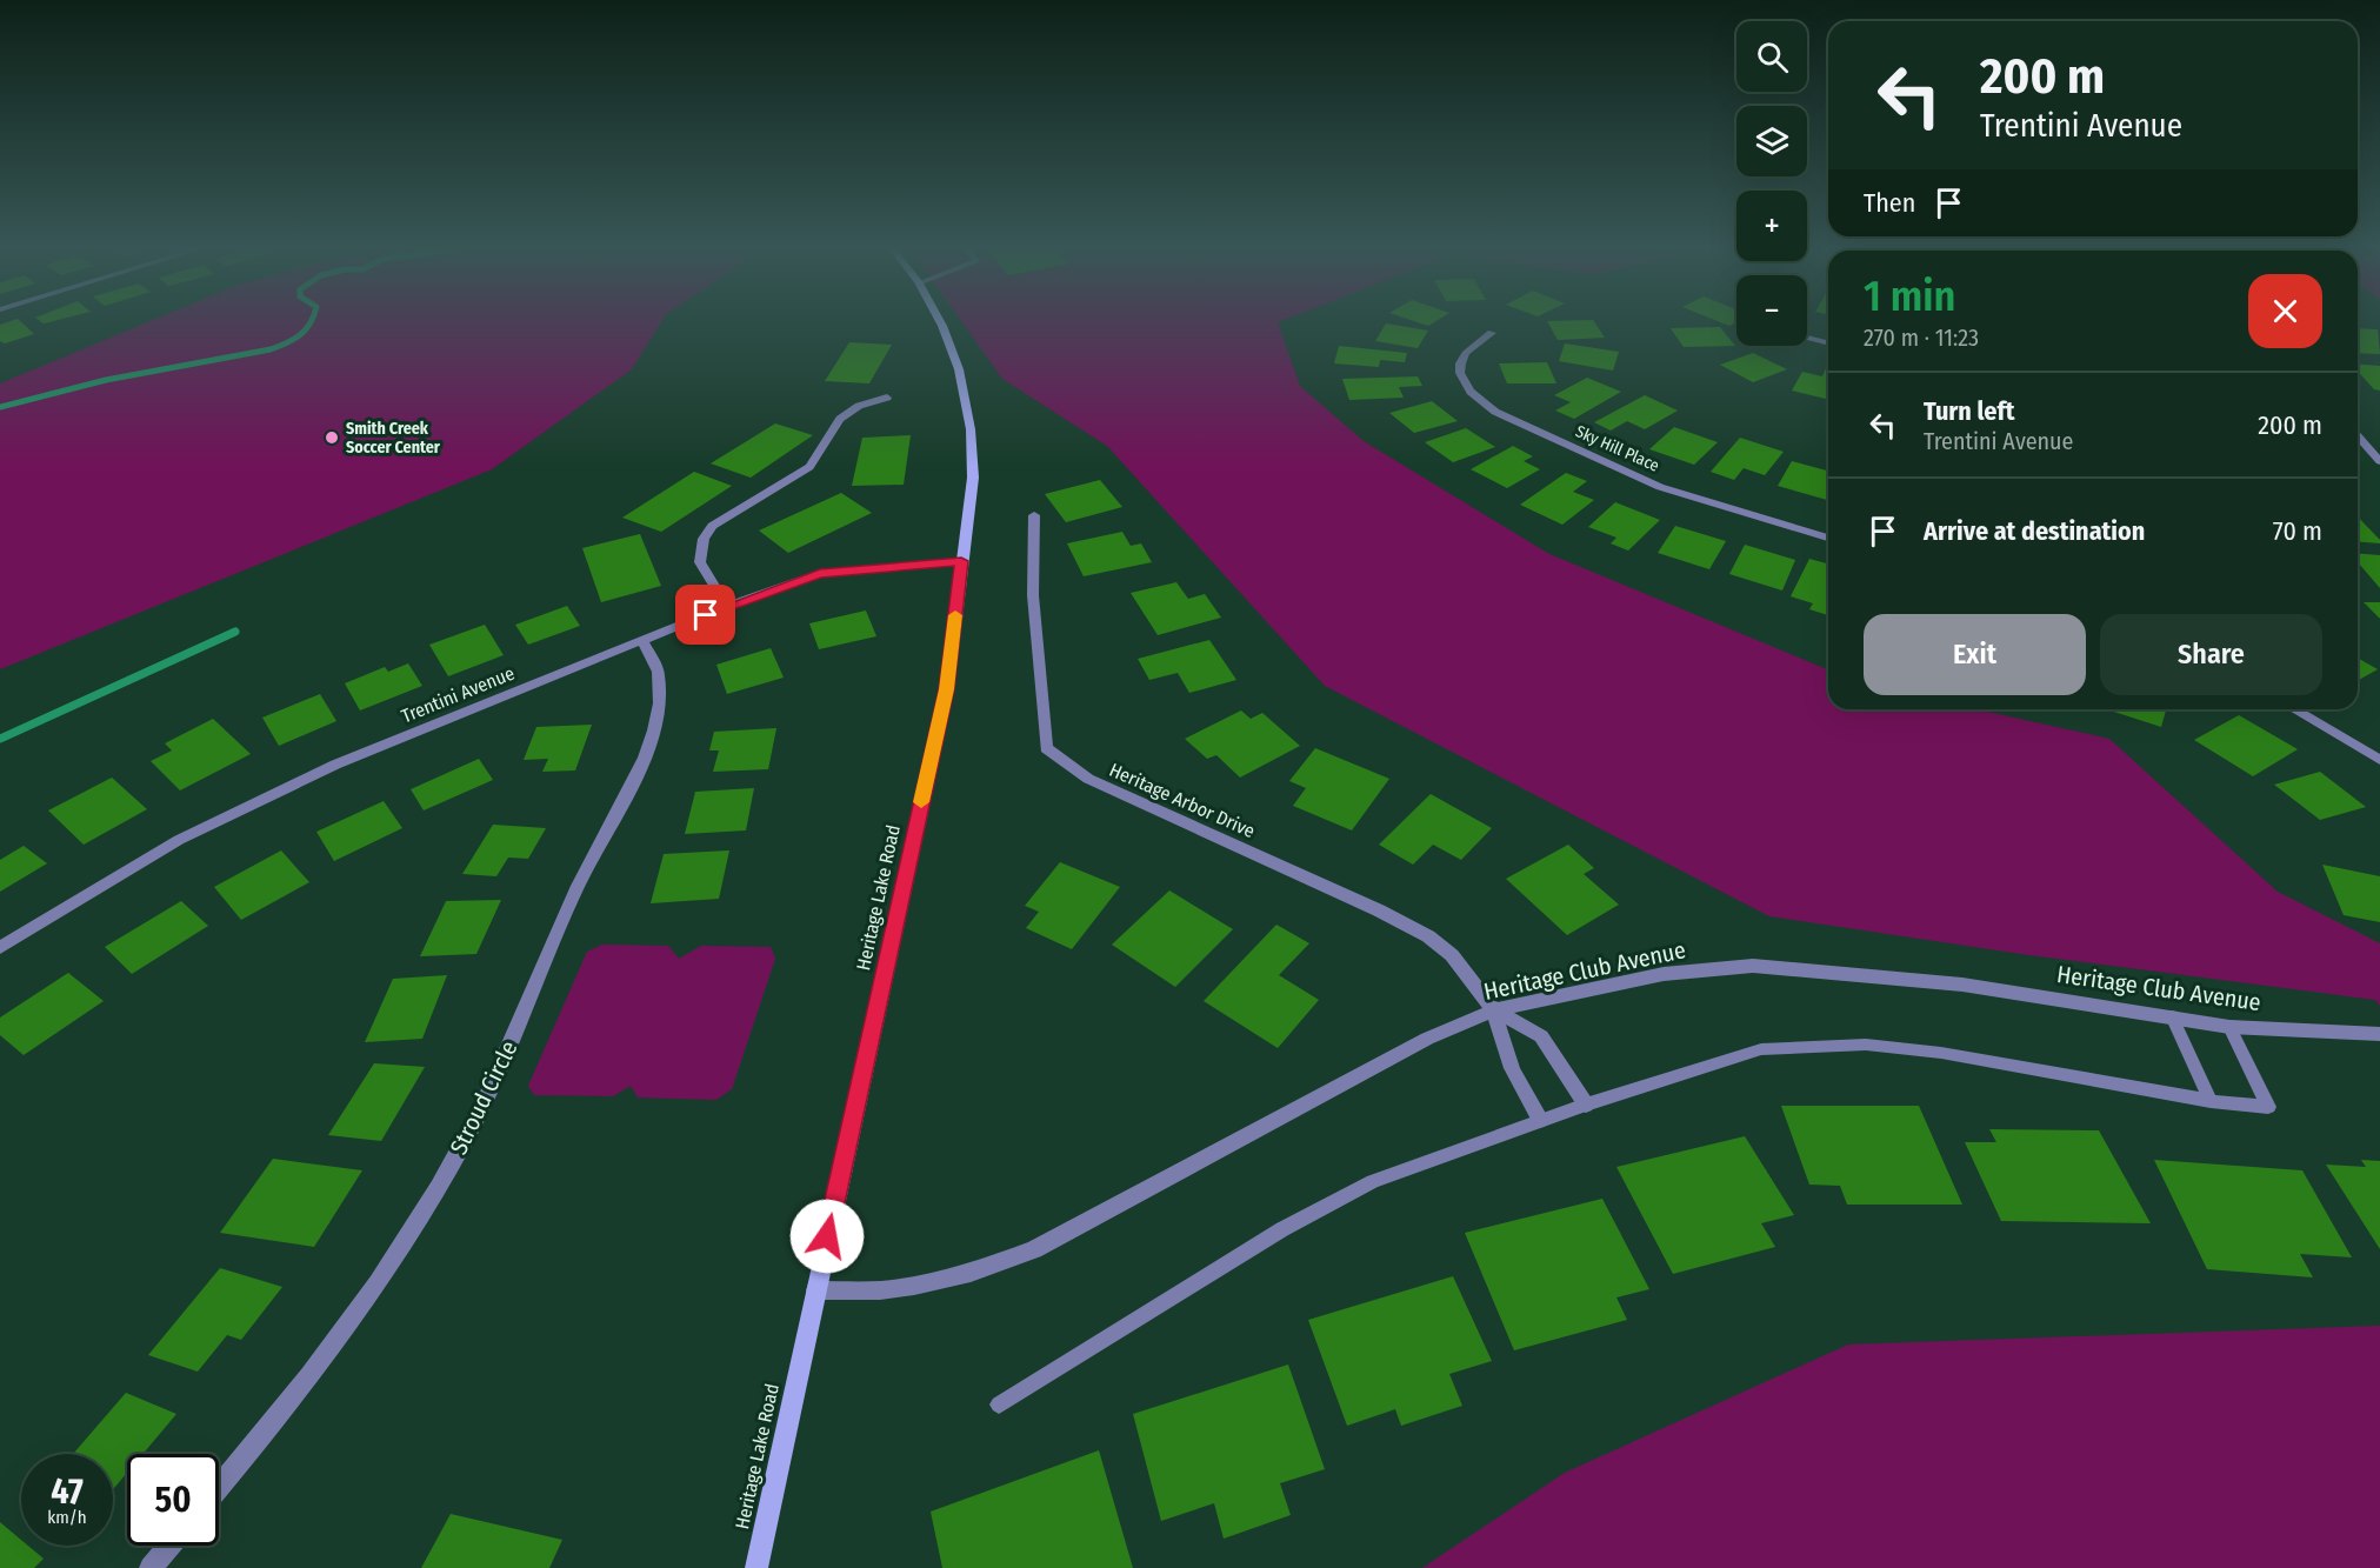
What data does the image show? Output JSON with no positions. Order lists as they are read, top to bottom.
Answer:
{
  "streets": {
    "main road": ["Heritage Lake Road"],
    "street": [
      "Sky Hill Place",
      "Trentini Avenue",
      "Heritage Arbor Drive",
      "Heritage Club Avenue",
      "Stroud Circle"
    ]
  },
  "crossings": [
    ["Trentini Avenue", "Heritage Lake Road"],
    ["Trentini Avenue", "Stroud Circle"],
    ["Heritage Arbor Drive", "Heritage Club Avenue"],
    ["Heritage Lake Road", "Heritage Club Avenue"]
  ],
  "places": ["Smith Creek Soccer Center"],
  "page": {
    "map_buttons": ["+", "−"],
    "turn": ["200 m", "Trentini Avenue"],
    "then": "Then",
    "heading": ["1 min", "270 m · 11:23"],
    "list": [
      {
        "name": "Turn left",
        "note": "Trentini Avenue",
        "value": "200 m"
      },
      {
        "name": "Arrive at destination",
        "value": "70 m"
      }
    ],
    "buttons": ["Exit", "Share"],
    "speed": "47 km/h",
    "limit": "50"
  }
}
